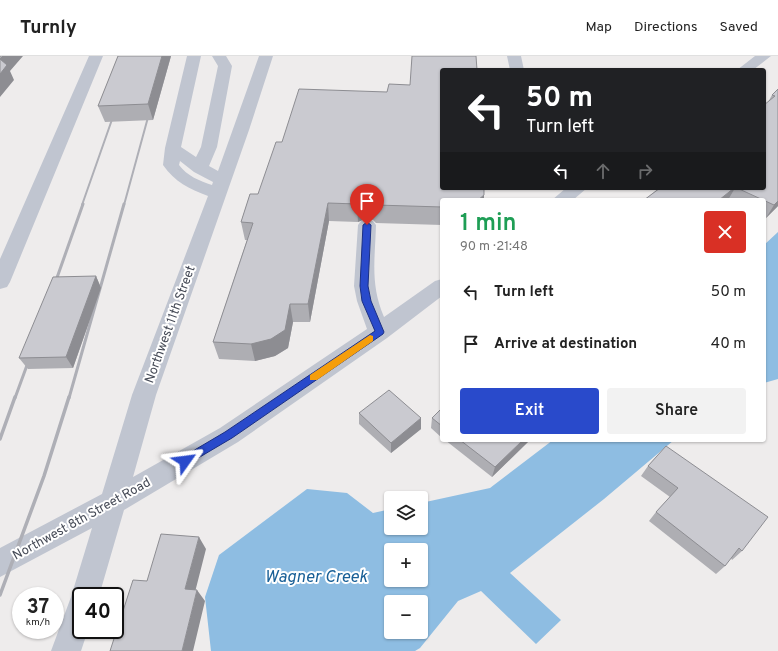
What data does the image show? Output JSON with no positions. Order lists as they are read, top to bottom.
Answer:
{
  "streets": {
    "street": ["Northwest 11th Street", "Northwest 8th Street Road"]
  },
  "crossings": [
    ["Northwest 11th Street", "Northwest 8th Street Road"]
  ],
  "water": ["Wagner Creek"],
  "page": {
    "header": "Turnly",
    "nav": ["Map", "Directions", "Saved"],
    "turn": ["50 m", "Turn left"],
    "heading": ["1 min", "90 m · 21:48"],
    "list": [
      {
        "name": "Turn left",
        "value": "50 m"
      },
      {
        "name": "Arrive at destination",
        "value": "40 m"
      }
    ],
    "buttons": ["Exit", "Share"],
    "map_buttons": ["+", "−"],
    "speed": "37 km/h",
    "limit": "40"
  }
}
